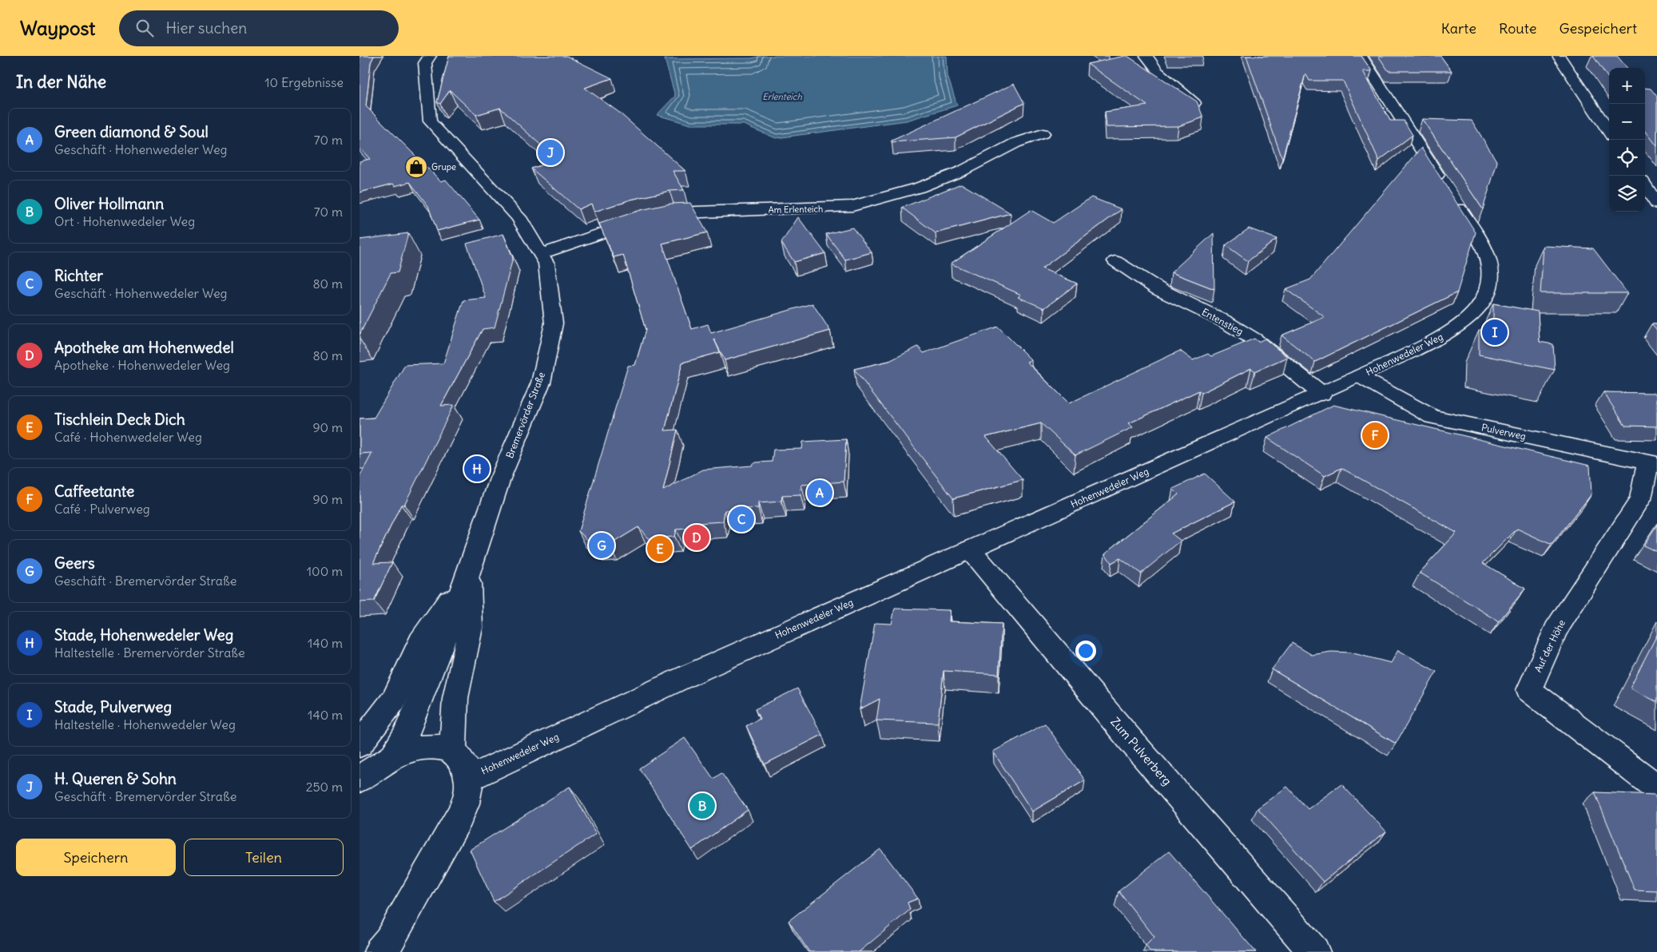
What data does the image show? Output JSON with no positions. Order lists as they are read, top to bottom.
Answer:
{
  "streets": {
    "street": [
      "Am Erlenteich",
      "Entenstieg",
      "Hohenwedeler Weg",
      "Bremervörder Straße",
      "Pulverweg",
      "Auf der Höhe",
      "Zum Pulverberg"
    ]
  },
  "crossings": [
    ["Am Erlenteich", "Bremervörder Straße"],
    ["Entenstieg", "Hohenwedeler Weg"],
    ["Hohenwedeler Weg", "Pulverweg"],
    ["Hohenwedeler Weg", "Zum Pulverberg"],
    ["Pulverweg", "Auf der Höhe"]
  ],
  "water": ["Erlenteich"],
  "places": {
    "shop": ["Grupe"]
  },
  "page": {
    "header": "Waypost",
    "search": "Hier suchen",
    "nav": ["Karte", "Route", "Gespeichert"],
    "heading": ["In der Nähe", "10 Ergebnisse"],
    "map_buttons": ["+", "−"],
    "list": [
      {
        "mark": "A",
        "name": "Green diamond & Soul",
        "note": "Geschäft · Hohenwedeler Weg",
        "value": "70 m"
      },
      {
        "mark": "B",
        "name": "Oliver Hollmann",
        "note": "Ort · Hohenwedeler Weg",
        "value": "70 m"
      },
      {
        "mark": "C",
        "name": "Richter",
        "note": "Geschäft · Hohenwedeler Weg",
        "value": "80 m"
      },
      {
        "mark": "D",
        "name": "Apotheke am Hohenwedel",
        "note": "Apotheke · Hohenwedeler Weg",
        "value": "80 m"
      },
      {
        "mark": "E",
        "name": "Tischlein Deck Dich",
        "note": "Café · Hohenwedeler Weg",
        "value": "90 m"
      },
      {
        "mark": "F",
        "name": "Caffeetante",
        "note": "Café · Pulverweg",
        "value": "90 m"
      },
      {
        "mark": "G",
        "name": "Geers",
        "note": "Geschäft · Bremervörder Straße",
        "value": "100 m"
      },
      {
        "mark": "H",
        "name": "Stade, Hohenwedeler Weg",
        "note": "Haltestelle · Bremervörder Straße",
        "value": "140 m"
      },
      {
        "mark": "I",
        "name": "Stade, Pulverweg",
        "note": "Haltestelle · Hohenwedeler Weg",
        "value": "140 m"
      },
      {
        "mark": "J",
        "name": "H. Queren & Sohn",
        "note": "Geschäft · Bremervörder Straße",
        "value": "250 m"
      }
    ],
    "pins": [
      "J",
      "I",
      "F",
      "H",
      "A",
      "C",
      "D",
      "G",
      "E",
      "B"
    ],
    "buttons": ["Speichern", "Teilen"]
  }
}
